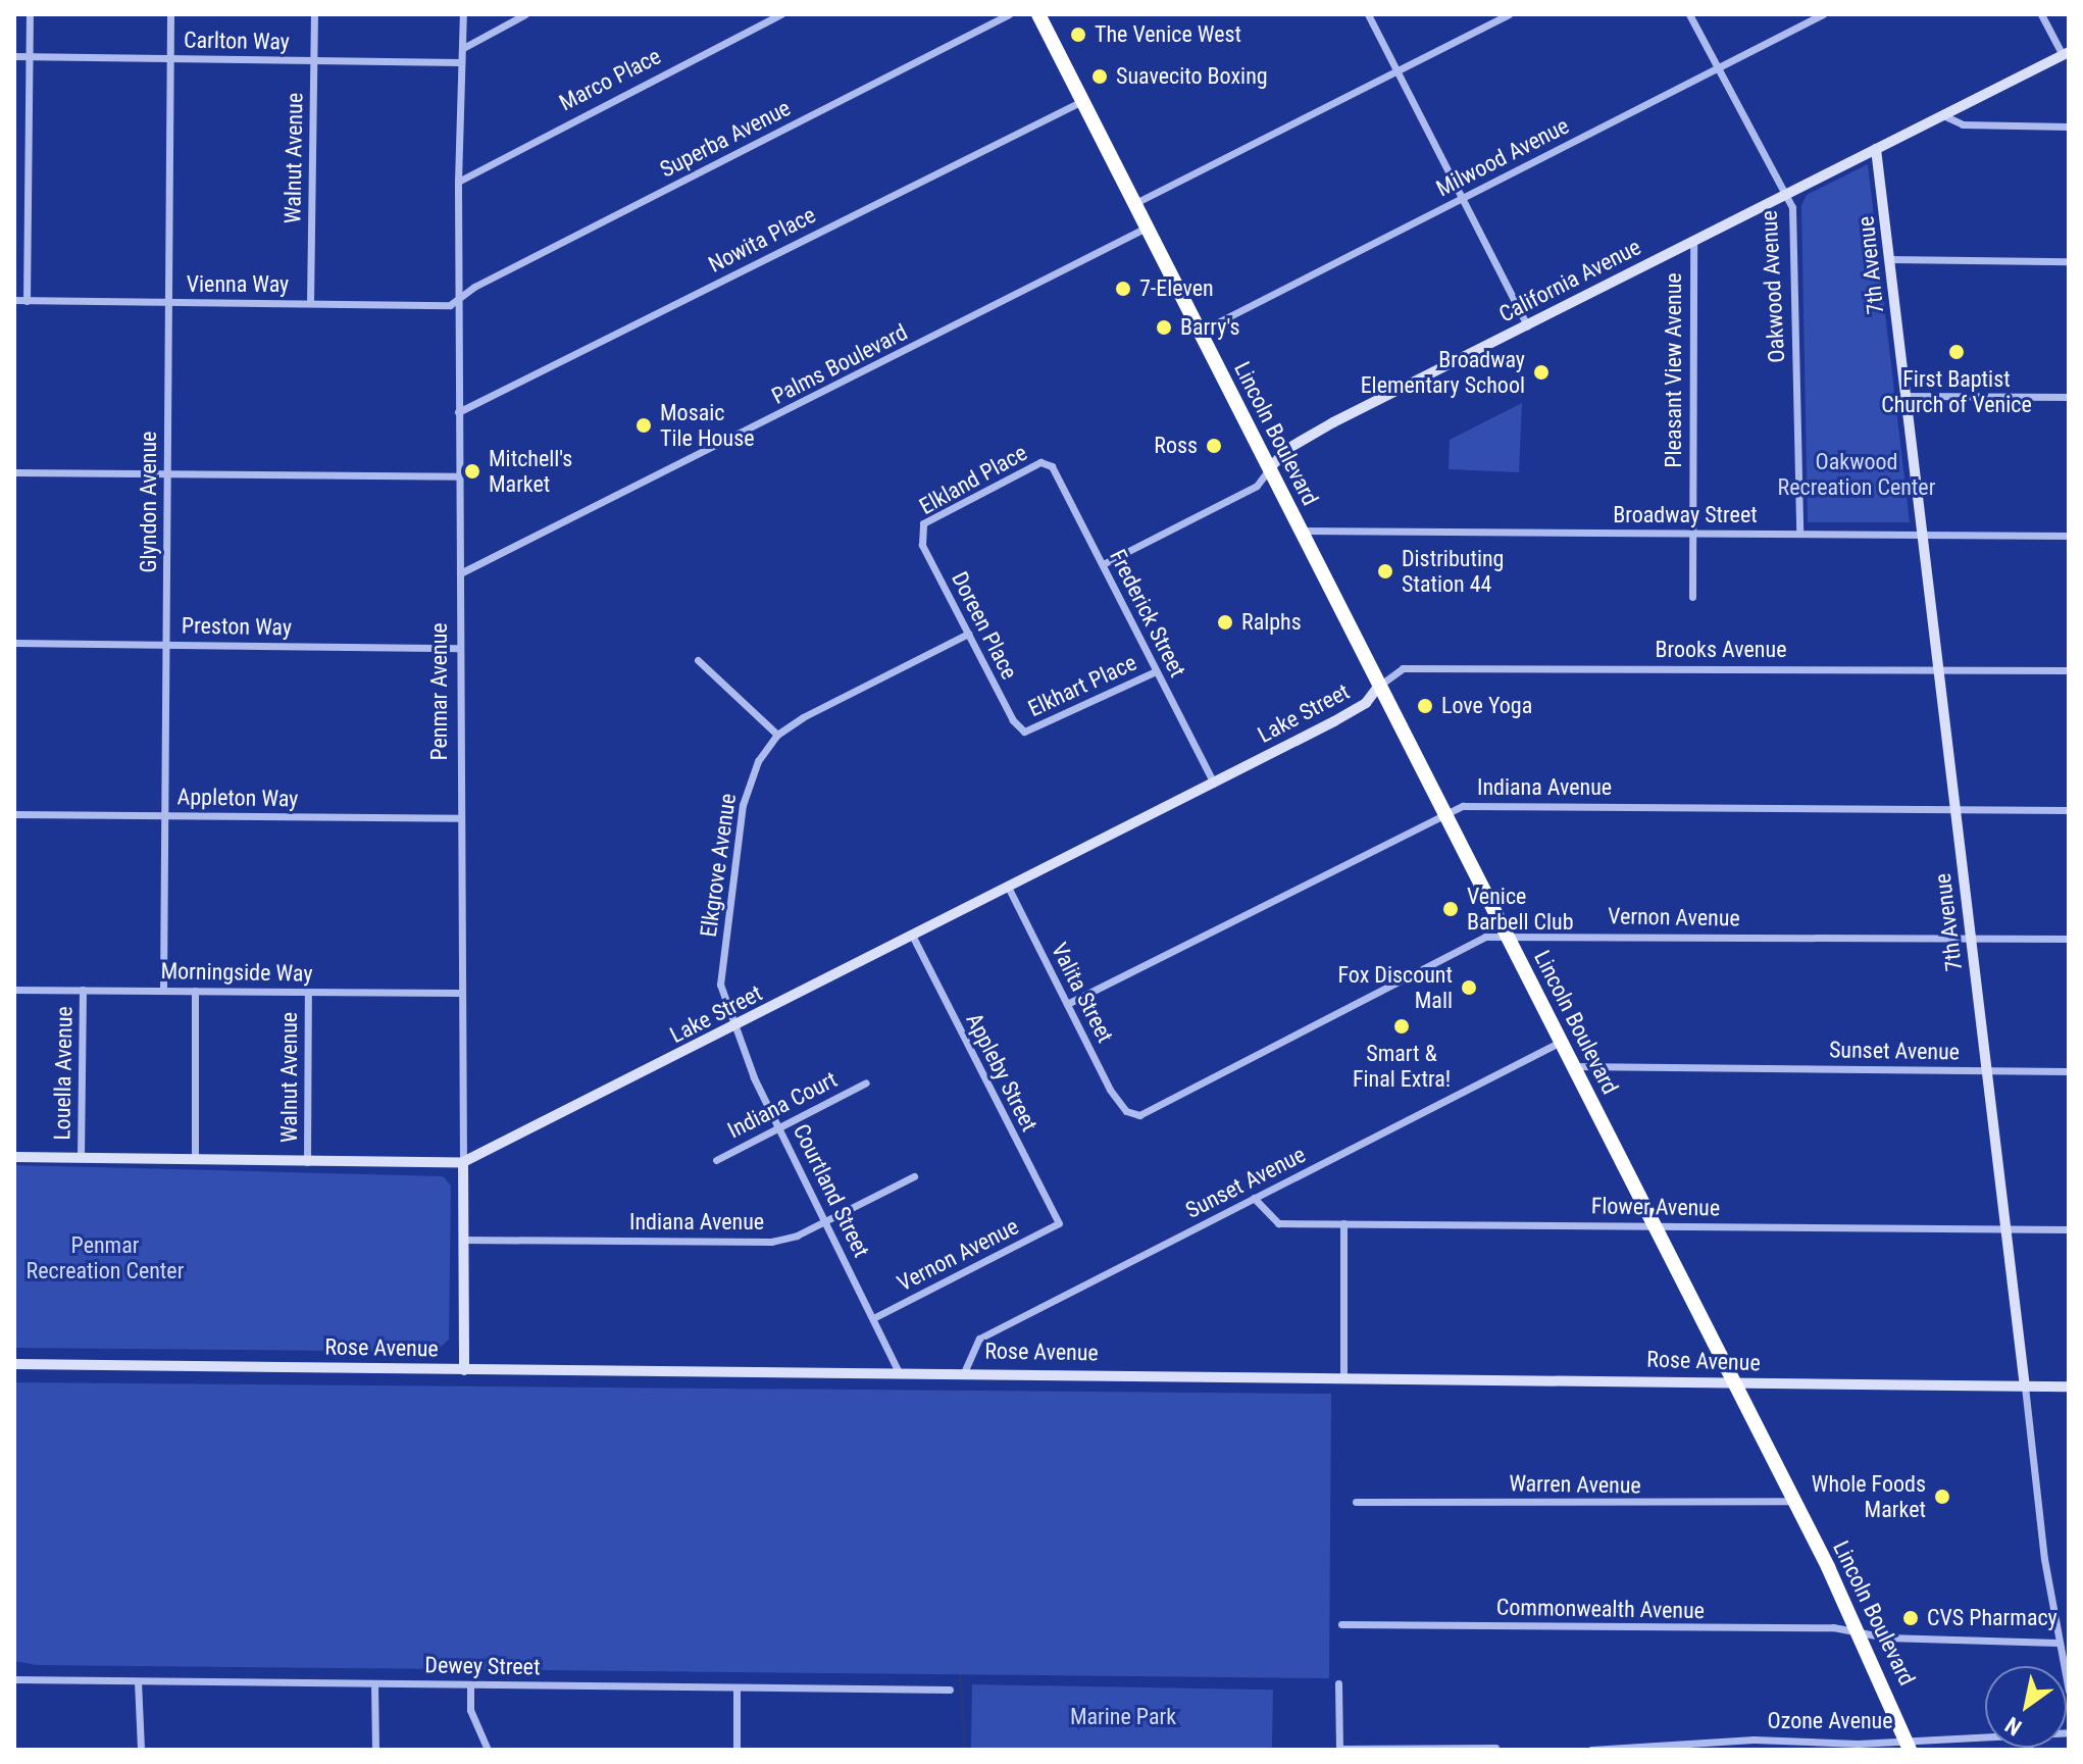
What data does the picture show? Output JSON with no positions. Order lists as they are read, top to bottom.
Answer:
{
  "streets": {
    "highway": ["Lincoln Boulevard"],
    "street": [
      "Carlton Way",
      "Marco Place",
      "Superba Avenue",
      "Milwood Avenue",
      "Walnut Avenue",
      "Nowita Place",
      "7th Avenue",
      "California Avenue",
      "Vienna Way",
      "Oakwood Avenue",
      "Palms Boulevard",
      "Pleasant View Avenue",
      "Elkland Place",
      "Glyndon Avenue",
      "Broadway Street",
      "Frederick Street",
      "Doreen Place",
      "Preston Way",
      "Brooks Avenue",
      "Elkhart Place",
      "Penmar Avenue",
      "Lake Street",
      "Indiana Avenue",
      "Appleton Way",
      "Elkgrove Avenue",
      "Vernon Avenue",
      "Morningside Way",
      "Valita Street",
      "Sunset Avenue",
      "Appleby Street",
      "Louella Avenue",
      "Indiana Court",
      "Courtland Street",
      "Flower Avenue",
      "Rose Avenue",
      "Warren Avenue",
      "Commonwealth Avenue",
      "Dewey Street",
      "Ozone Avenue"
    ]
  },
  "crossings": [
    ["Carlton Way", "Walnut Avenue"],
    ["Carlton Way", "Glyndon Avenue"],
    ["Carlton Way", "Penmar Avenue"],
    ["Marco Place", "Penmar Avenue"],
    ["Superba Avenue", "Vienna Way"],
    ["Superba Avenue", "Penmar Avenue"],
    ["Milwood Avenue", "Oakwood Avenue"],
    ["Milwood Avenue", "Lincoln Boulevard"],
    ["Walnut Avenue", "Vienna Way"],
    ["Walnut Avenue", "Lake Street"],
    ["Walnut Avenue", "Morningside Way"],
    ["Nowita Place", "Lincoln Boulevard"],
    ["Nowita Place", "Penmar Avenue"],
    ["7th Avenue", "California Avenue"],
    ["7th Avenue", "Broadway Street"],
    ["7th Avenue", "Brooks Avenue"],
    ["7th Avenue", "Indiana Avenue"],
    ["7th Avenue", "Vernon Avenue"],
    ["7th Avenue", "Sunset Avenue"],
    ["7th Avenue", "Flower Avenue"],
    ["7th Avenue", "Rose Avenue"],
    ["7th Avenue", "Commonwealth Avenue"],
    ["California Avenue", "Oakwood Avenue"],
    ["California Avenue", "Pleasant View Avenue"],
    ["California Avenue", "Lincoln Boulevard"],
    ["California Avenue", "Frederick Street"],
    ["Vienna Way", "Glyndon Avenue"],
    ["Vienna Way", "Penmar Avenue"],
    ["Oakwood Avenue", "Broadway Street"],
    ["Palms Boulevard", "Lincoln Boulevard"],
    ["Palms Boulevard", "Penmar Avenue"],
    ["Pleasant View Avenue", "Broadway Street"],
    ["Lincoln Boulevard", "Broadway Street"],
    ["Lincoln Boulevard", "Brooks Avenue"],
    ["Lincoln Boulevard", "Lake Street"],
    ["Lincoln Boulevard", "Indiana Avenue"],
    ["Lincoln Boulevard", "Vernon Avenue"],
    ["Lincoln Boulevard", "Sunset Avenue"],
    ["Lincoln Boulevard", "Flower Avenue"],
    ["Lincoln Boulevard", "Rose Avenue"],
    ["Lincoln Boulevard", "Warren Avenue"],
    ["Lincoln Boulevard", "Commonwealth Avenue"],
    ["Lincoln Boulevard", "Ozone Avenue"],
    ["Elkland Place", "Frederick Street"],
    ["Elkland Place", "Doreen Place"],
    ["Glyndon Avenue", "Preston Way"],
    ["Glyndon Avenue", "Appleton Way"],
    ["Glyndon Avenue", "Morningside Way"],
    ["Frederick Street", "Elkhart Place"],
    ["Frederick Street", "Lake Street"],
    ["Doreen Place", "Elkhart Place"],
    ["Doreen Place", "Elkgrove Avenue"],
    ["Preston Way", "Penmar Avenue"],
    ["Brooks Avenue", "Lake Street"],
    ["Penmar Avenue", "Lake Street"],
    ["Penmar Avenue", "Indiana Avenue"],
    ["Penmar Avenue", "Appleton Way"],
    ["Penmar Avenue", "Morningside Way"],
    ["Penmar Avenue", "Rose Avenue"],
    ["Lake Street", "Elkgrove Avenue"],
    ["Lake Street", "Valita Street"],
    ["Lake Street", "Appleby Street"],
    ["Lake Street", "Louella Avenue"],
    ["Lake Street", "Courtland Street"],
    ["Indiana Avenue", "Valita Street"],
    ["Indiana Avenue", "Courtland Street"],
    ["Elkgrove Avenue", "Courtland Street"],
    ["Vernon Avenue", "Valita Street"],
    ["Vernon Avenue", "Appleby Street"],
    ["Vernon Avenue", "Courtland Street"],
    ["Morningside Way", "Louella Avenue"],
    ["Sunset Avenue", "Flower Avenue"],
    ["Sunset Avenue", "Rose Avenue"],
    ["Indiana Court", "Courtland Street"],
    ["Courtland Street", "Rose Avenue"]
  ],
  "parks": ["Oakwood Recreation Center", "Penmar Recreation Center", "Marine Park"],
  "places": [
    "The Venice West",
    "Suavecito Boxing",
    "7-Eleven",
    "Barry's",
    "First Baptist Church of Venice",
    "Broadway Elementary School",
    "Mosaic Tile House",
    "Ross",
    "Mitchell's Market",
    "Distributing Station 44",
    "Ralphs",
    "Love Yoga",
    "Venice Barbell Club",
    "Fox Discount Mall",
    "Smart & Final Extra!",
    "Whole Foods Market",
    "CVS Pharmacy"
  ],
  "north": "bottom left"
}
